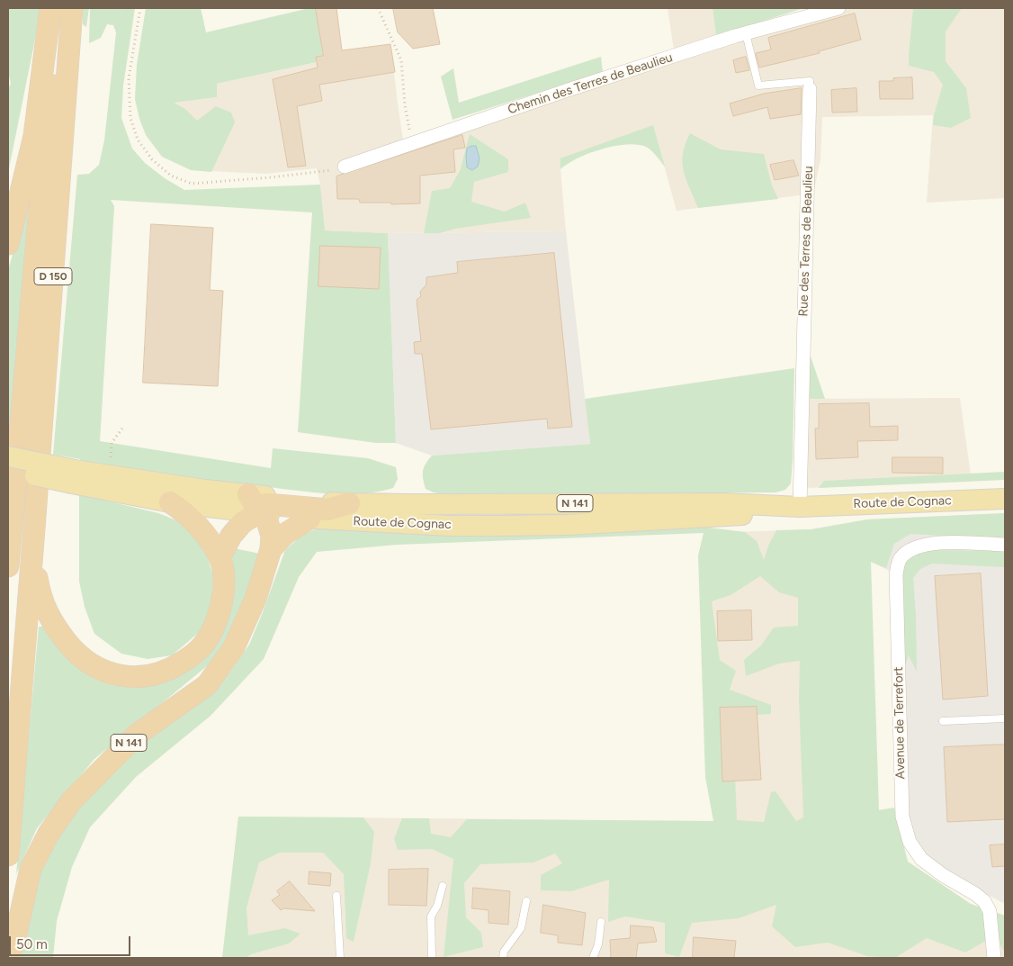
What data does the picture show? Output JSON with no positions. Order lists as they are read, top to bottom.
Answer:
{
  "streets": {
    "highway": ["D 150", "N 141"],
    "main road": ["Route de Cognac"],
    "street": ["Chemin des Terres de Beaulieu", "Rue des Terres de Beaulieu", "Avenue de Terrefort"]
  },
  "crossings": [
    ["Chemin des Terres de Beaulieu", "Rue des Terres de Beaulieu"],
    ["Rue des Terres de Beaulieu", "Route de Cognac"],
    ["Route de Cognac", "N 141"]
  ],
  "scale_bar": "50 m"
}
